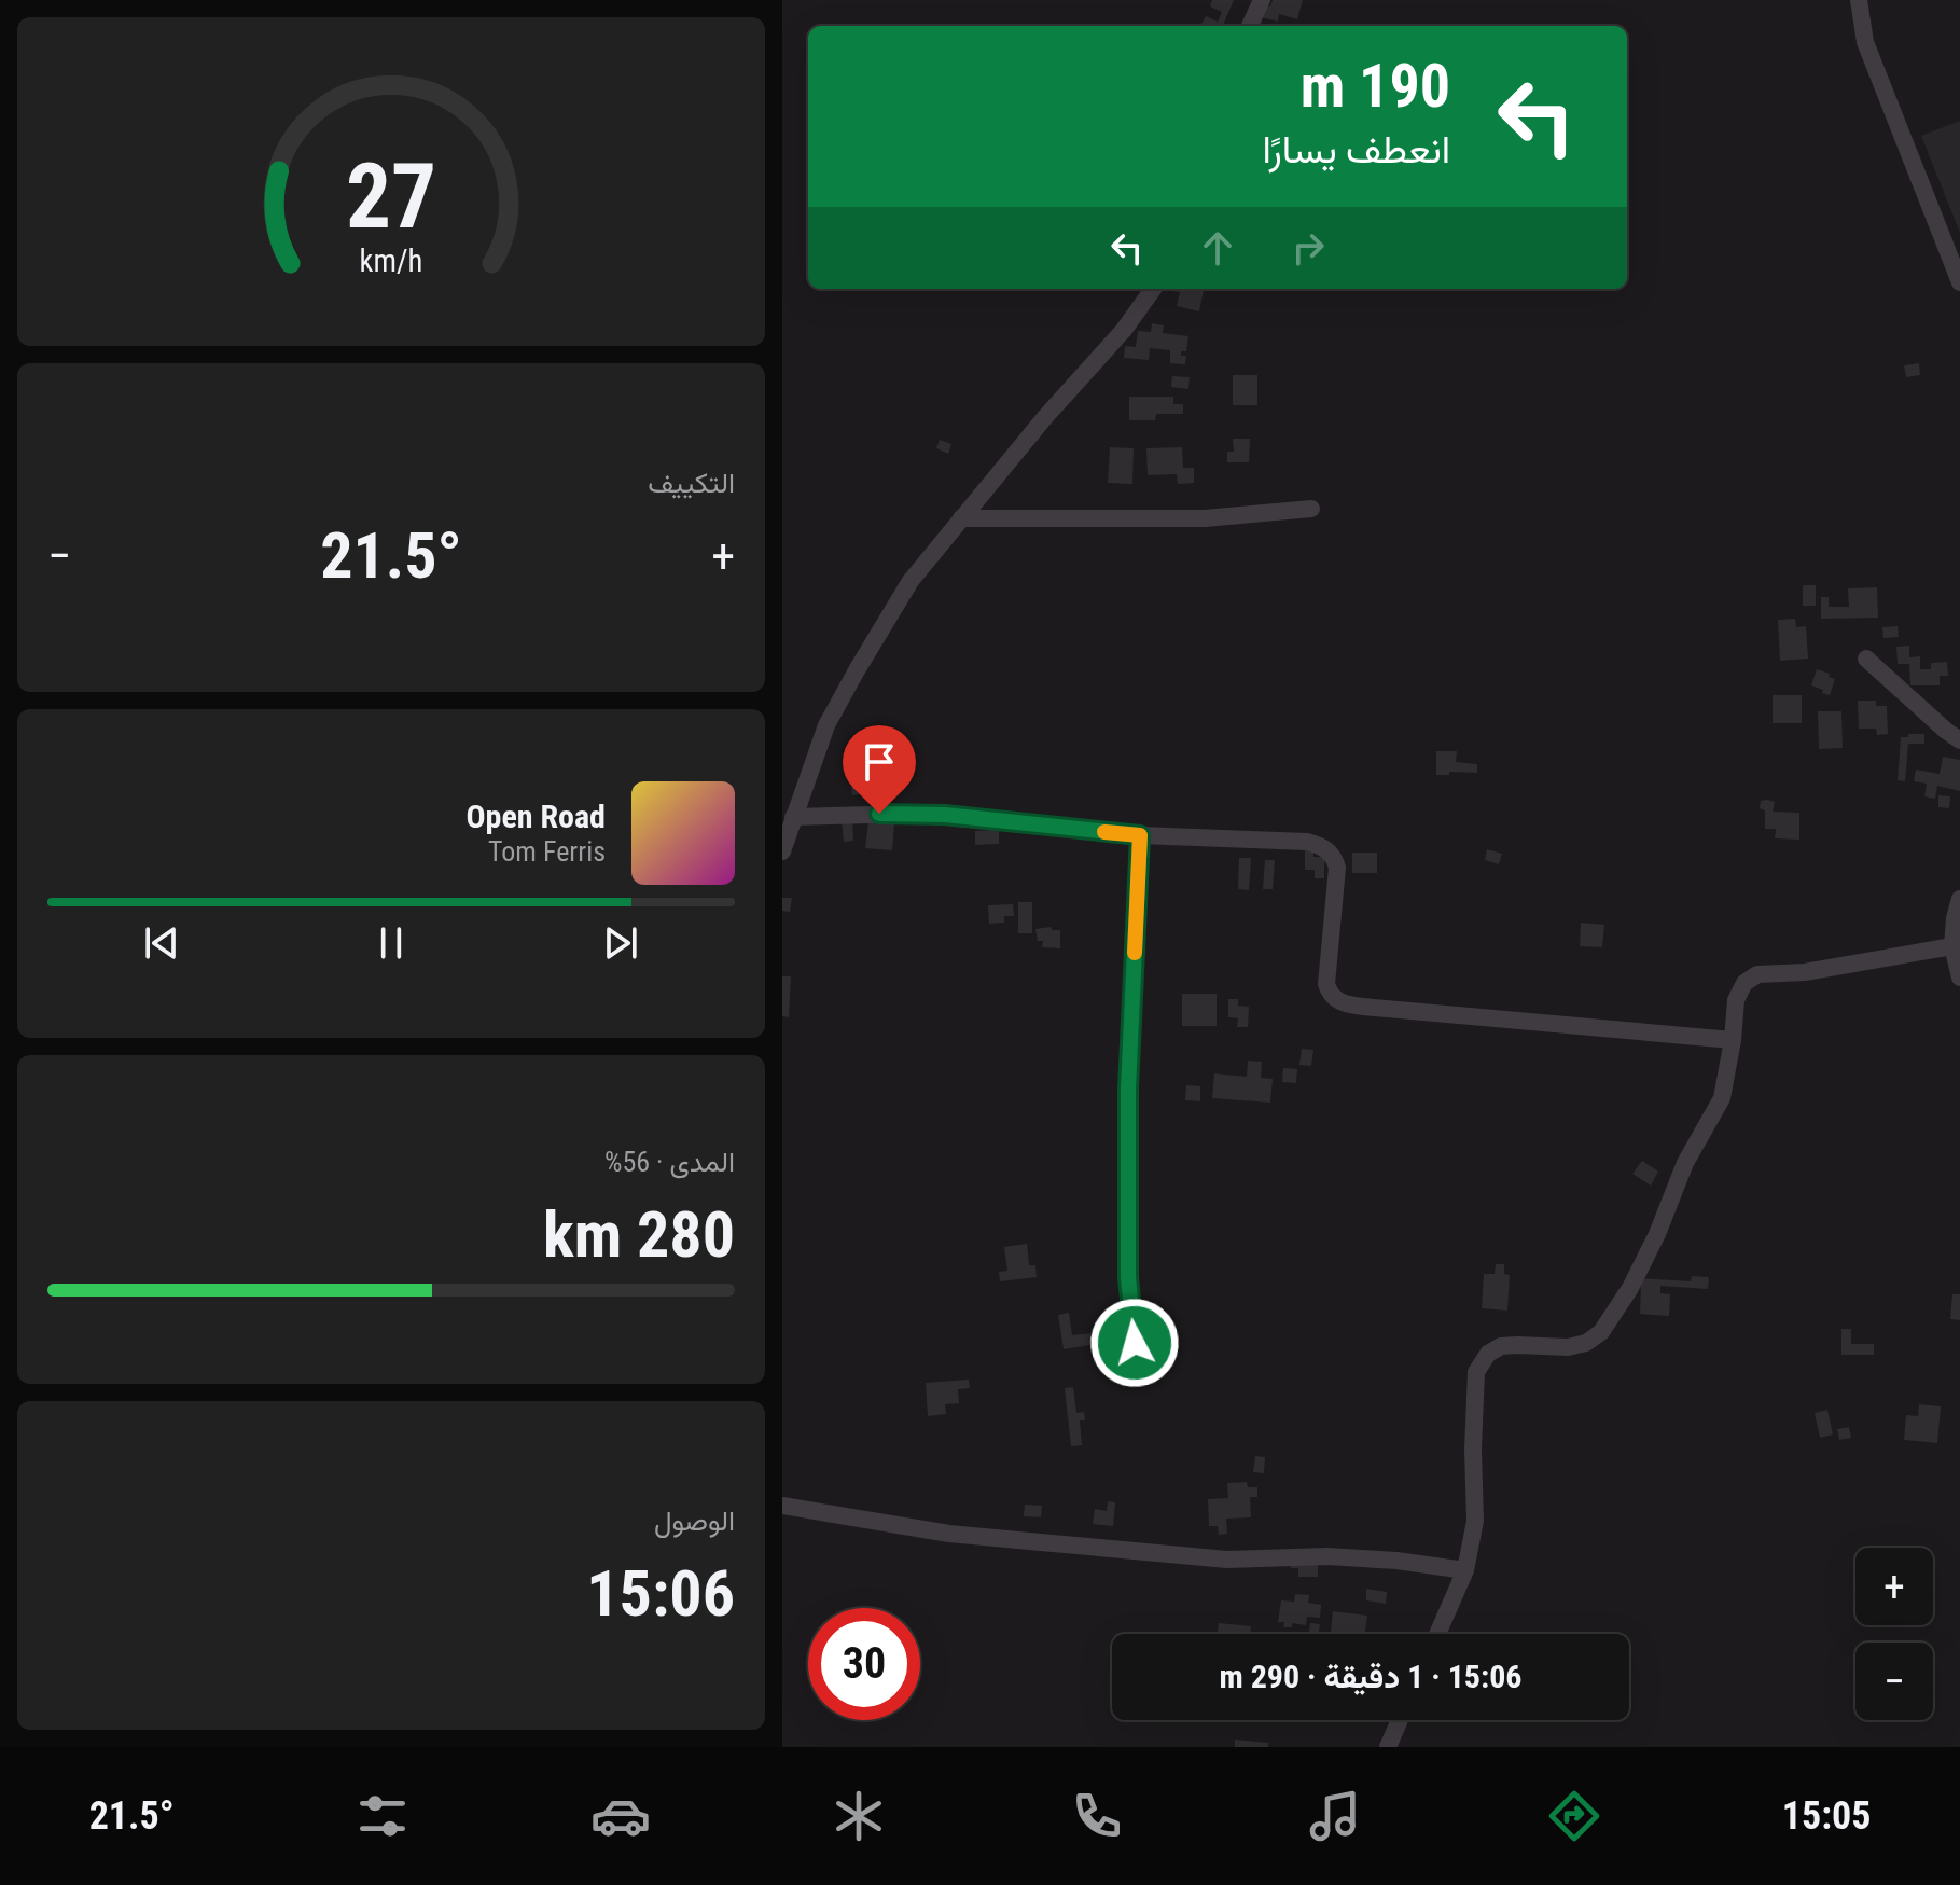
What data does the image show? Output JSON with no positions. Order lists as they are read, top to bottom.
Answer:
{
  "page": {
    "turn": ["190 m", "انعطف يسارًا"],
    "tile": [
      "التكييف",
      ["المدى · 56%", "280 km"],
      ["الوصول", "15:06"]
    ],
    "heat": ["−", "21.5°", "+"],
    "song": ["Open Road", "Tom Ferris"],
    "map_buttons": ["+", "−"],
    "limit": "30",
    "trip": "15:06 · 1 دقيقة · 290 m",
    "tabs": ["15:05", "21.5°"],
    "gauge": ["27", "km/h"]
  }
}
